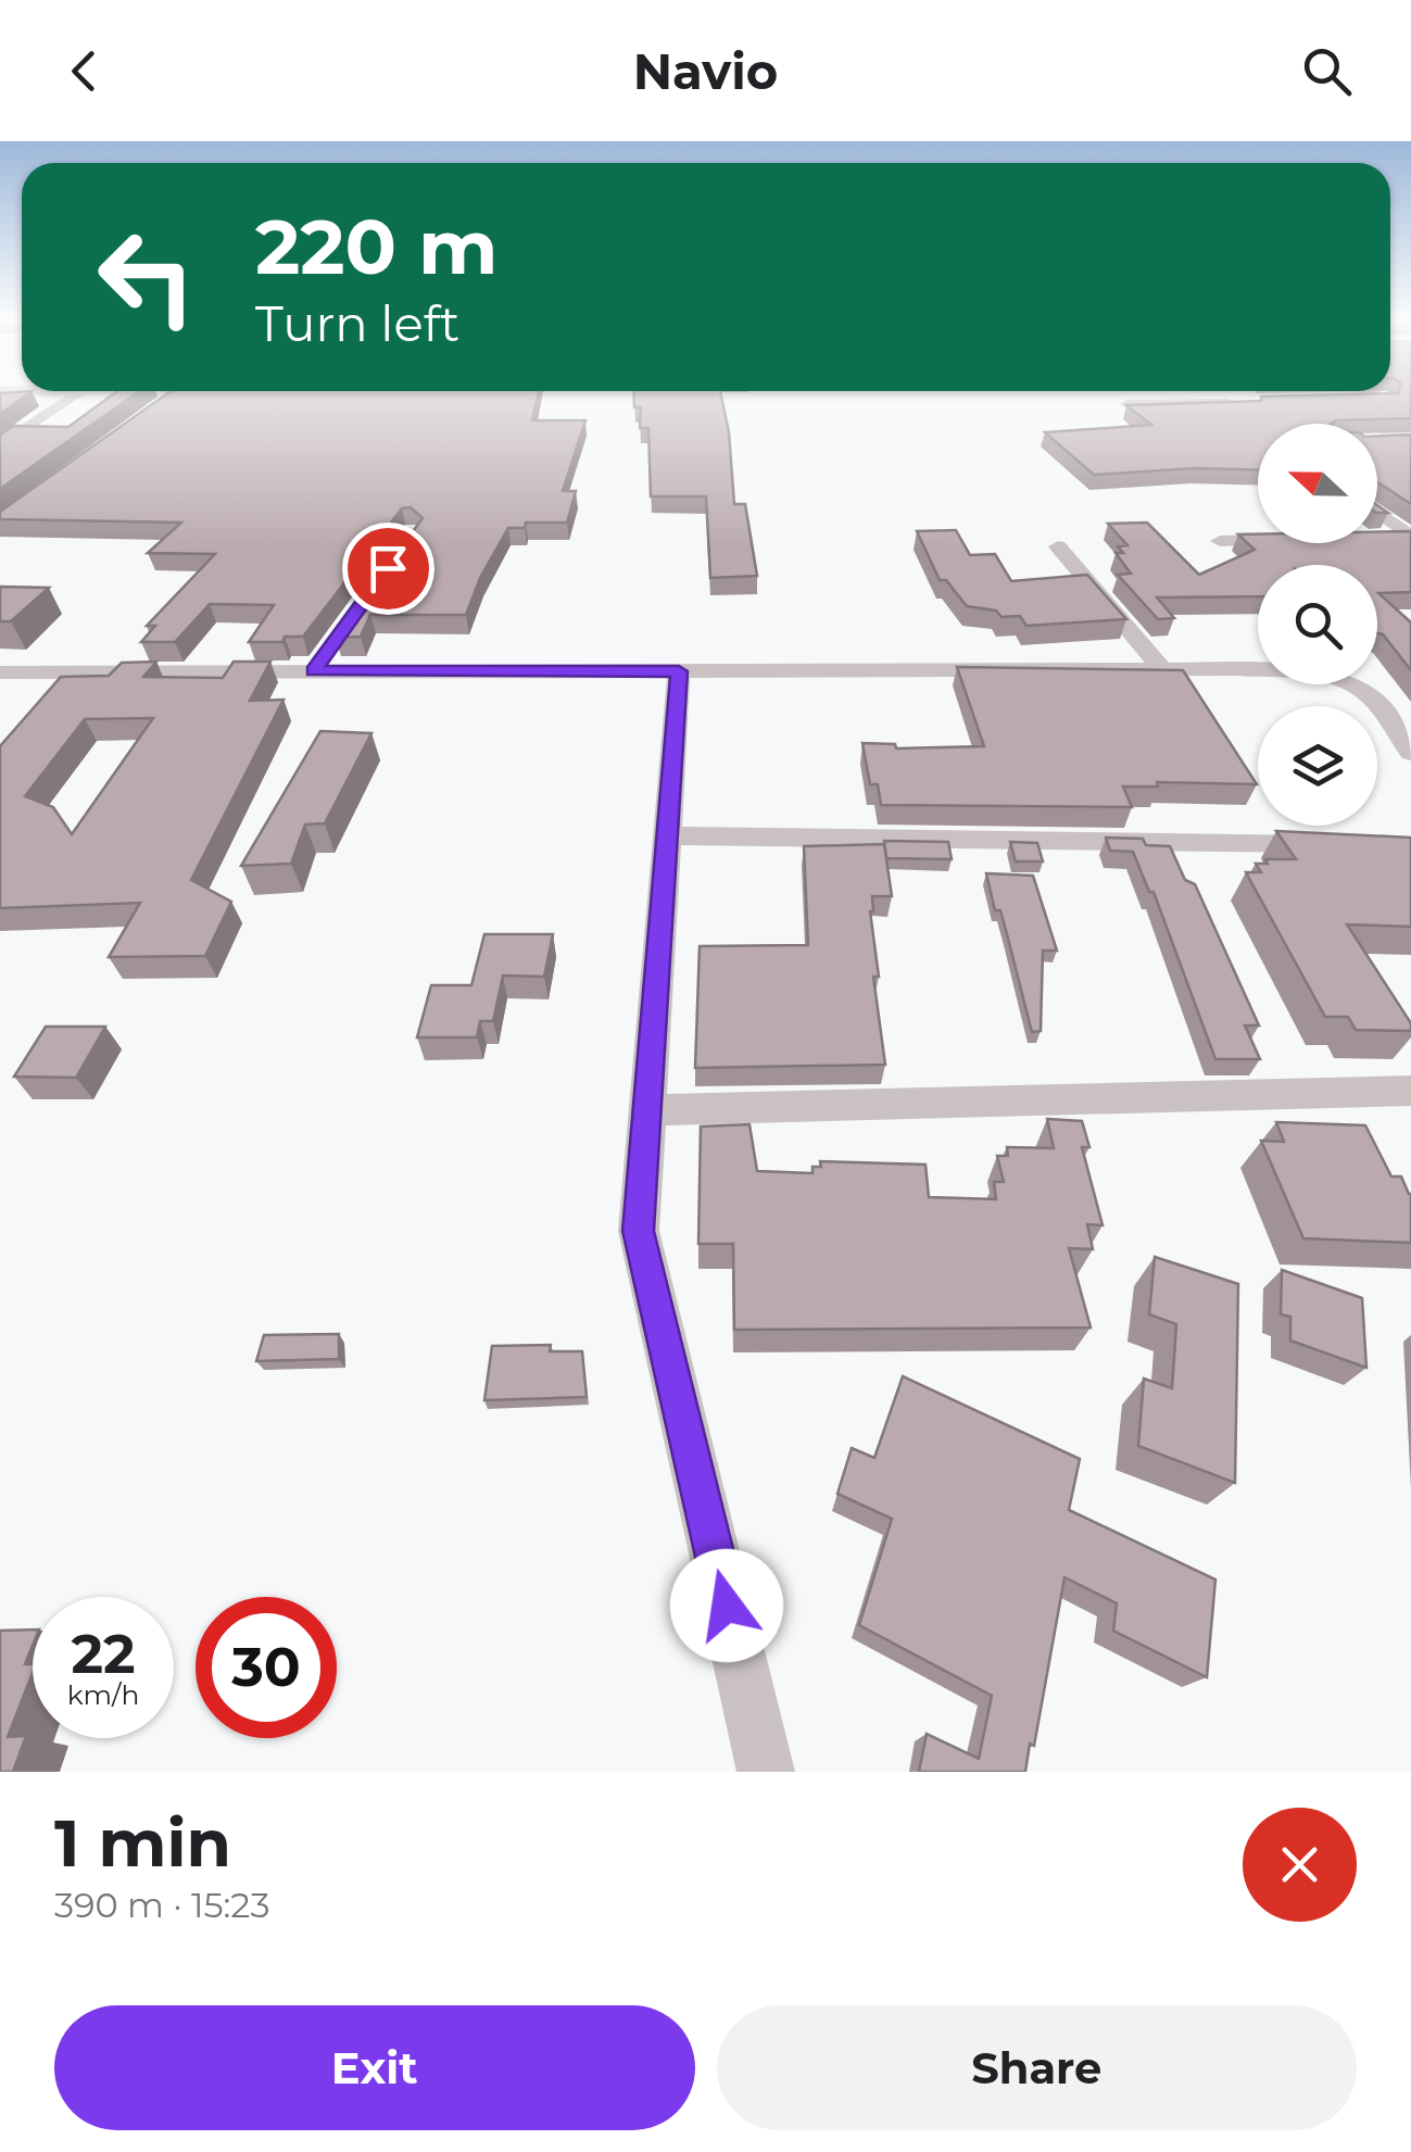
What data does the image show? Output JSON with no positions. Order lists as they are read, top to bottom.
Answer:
{
  "north": "left",
  "page": {
    "header": "Navio",
    "turn": ["220 m", "Turn left"],
    "speed": "22 km/h",
    "limit": "30",
    "heading": ["1 min", "390 m · 15:23"],
    "buttons": ["Exit", "Share"]
  }
}
